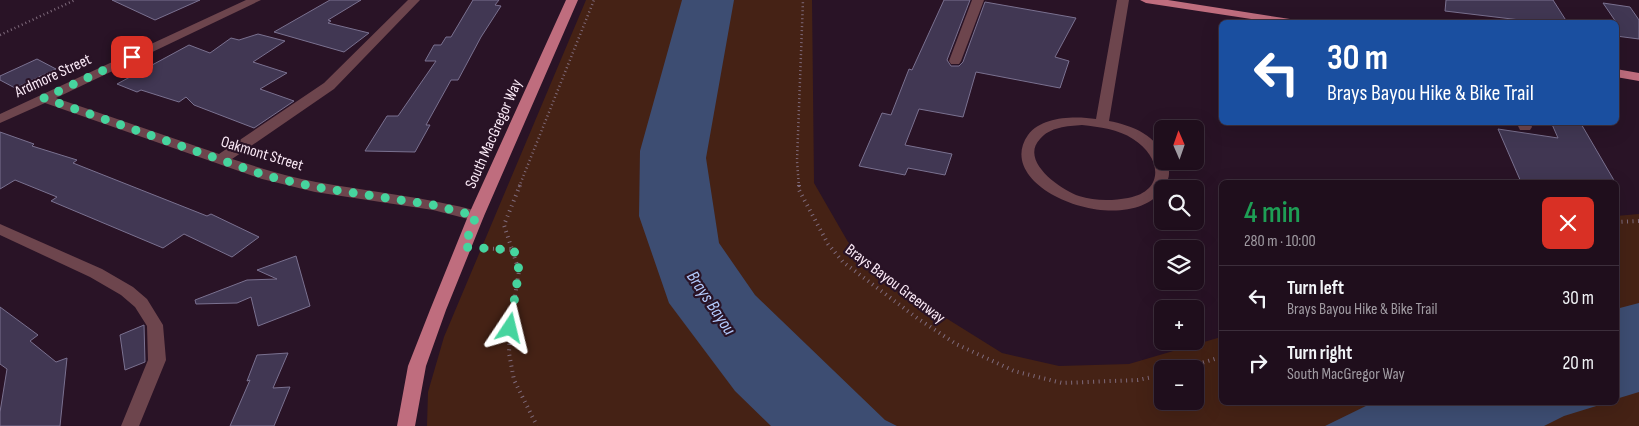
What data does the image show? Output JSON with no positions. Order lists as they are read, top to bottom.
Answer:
{
  "streets": {
    "main road": ["South MacGregor Way"],
    "street": ["Ardmore Street", "Oakmont Street"],
    "path": ["Brays Bayou Greenway"]
  },
  "crossings": [
    ["Ardmore Street", "Oakmont Street"],
    ["South MacGregor Way", "Oakmont Street"]
  ],
  "water": ["Brays Bayou"],
  "north": "top",
  "page": {
    "turn": ["30 m", "Brays Bayou Hike & Bike Trail"],
    "map_buttons": ["+", "−"],
    "heading": ["4 min", "280 m · 10:00"],
    "list": [
      {
        "name": "Turn left",
        "note": "Brays Bayou Hike & Bike Trail",
        "value": "30 m"
      },
      {
        "name": "Turn right",
        "note": "South MacGregor Way",
        "value": "20 m"
      }
    ]
  }
}
